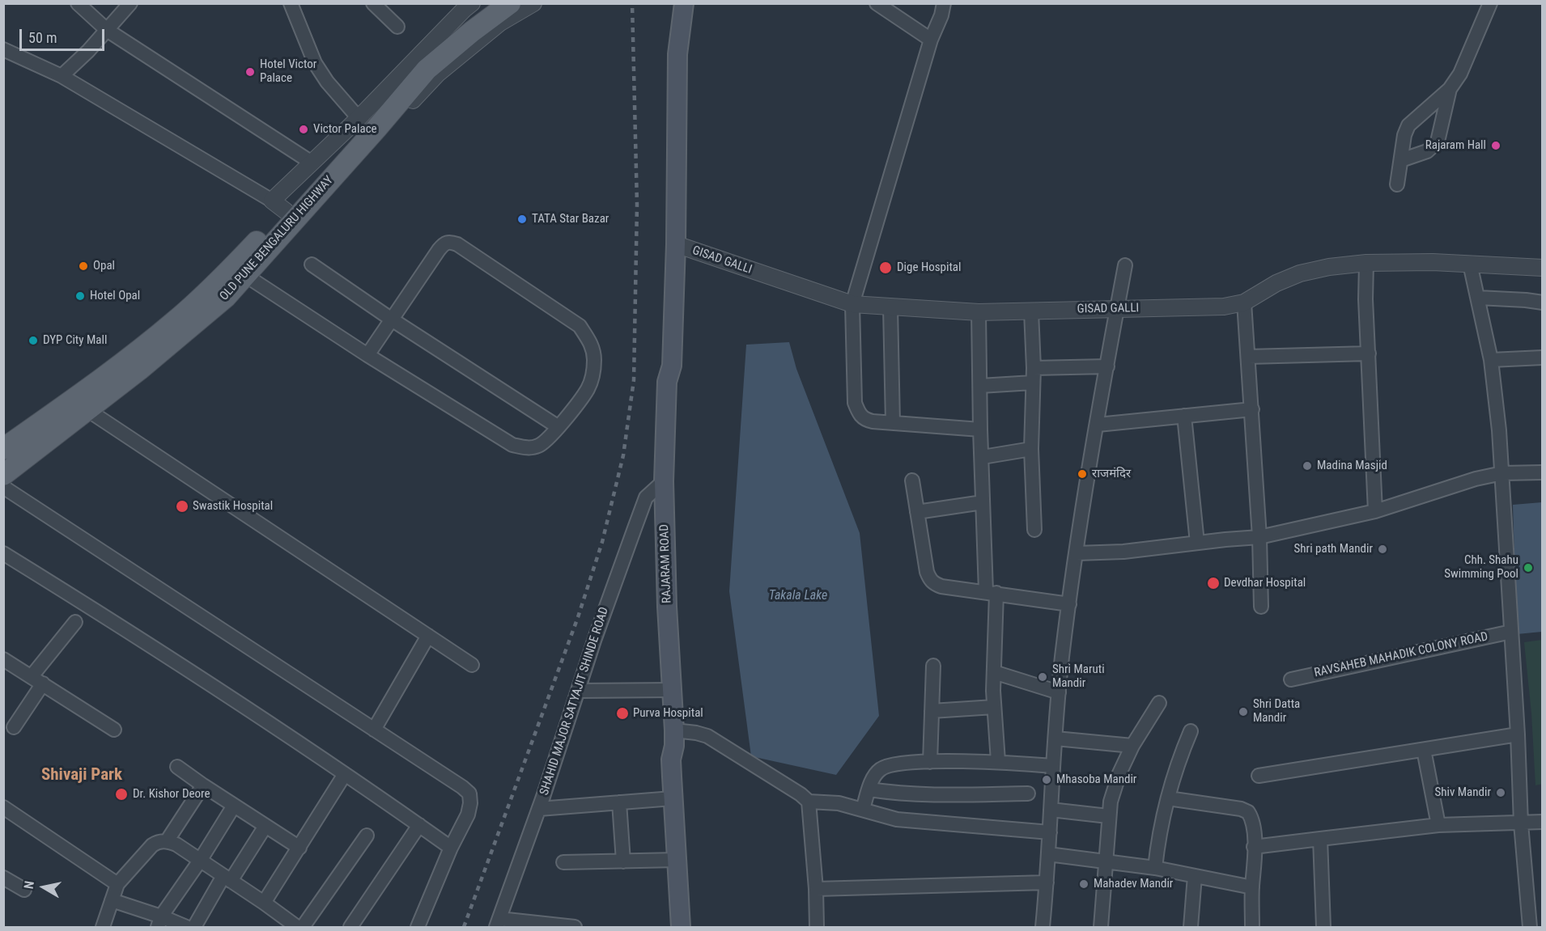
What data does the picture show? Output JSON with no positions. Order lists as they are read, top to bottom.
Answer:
{
  "streets": {
    "main road": ["OLD PUNE BENGALURU HIGHWAY", "RAJARAM ROAD"],
    "street": ["GISAD GALLI", "RAVSAHEB MAHADIK COLONY ROAD", "SHAHID MAJOR SATYAJIT SHINDE ROAD"]
  },
  "crossings": [
    ["RAJARAM ROAD", "SHAHID MAJOR SATYAJIT SHINDE ROAD"]
  ],
  "districts": ["Shivaji Park"],
  "water": ["Takala Lake"],
  "places": [
    "Hotel Victor Palace",
    "Victor Palace",
    "Rajaram Hall",
    "TATA Star Bazar",
    "Opal",
    "Dige Hospital",
    "Hotel Opal",
    "DYP City Mall",
    "Madina Masjid",
    "राजमंदिर",
    "Swastik Hospital",
    "Shri path Mandir",
    "Chh. Shahu Swimming Pool",
    "Devdhar Hospital",
    "Shri Maruti Mandir",
    "Shri Datta Mandir",
    "Purva Hospital",
    "Mhasoba Mandir",
    "Shiv Mandir",
    "Dr. Kishor Deore",
    "Mahadev Mandir"
  ],
  "scale_bar": "50 m",
  "north": "left"
}
